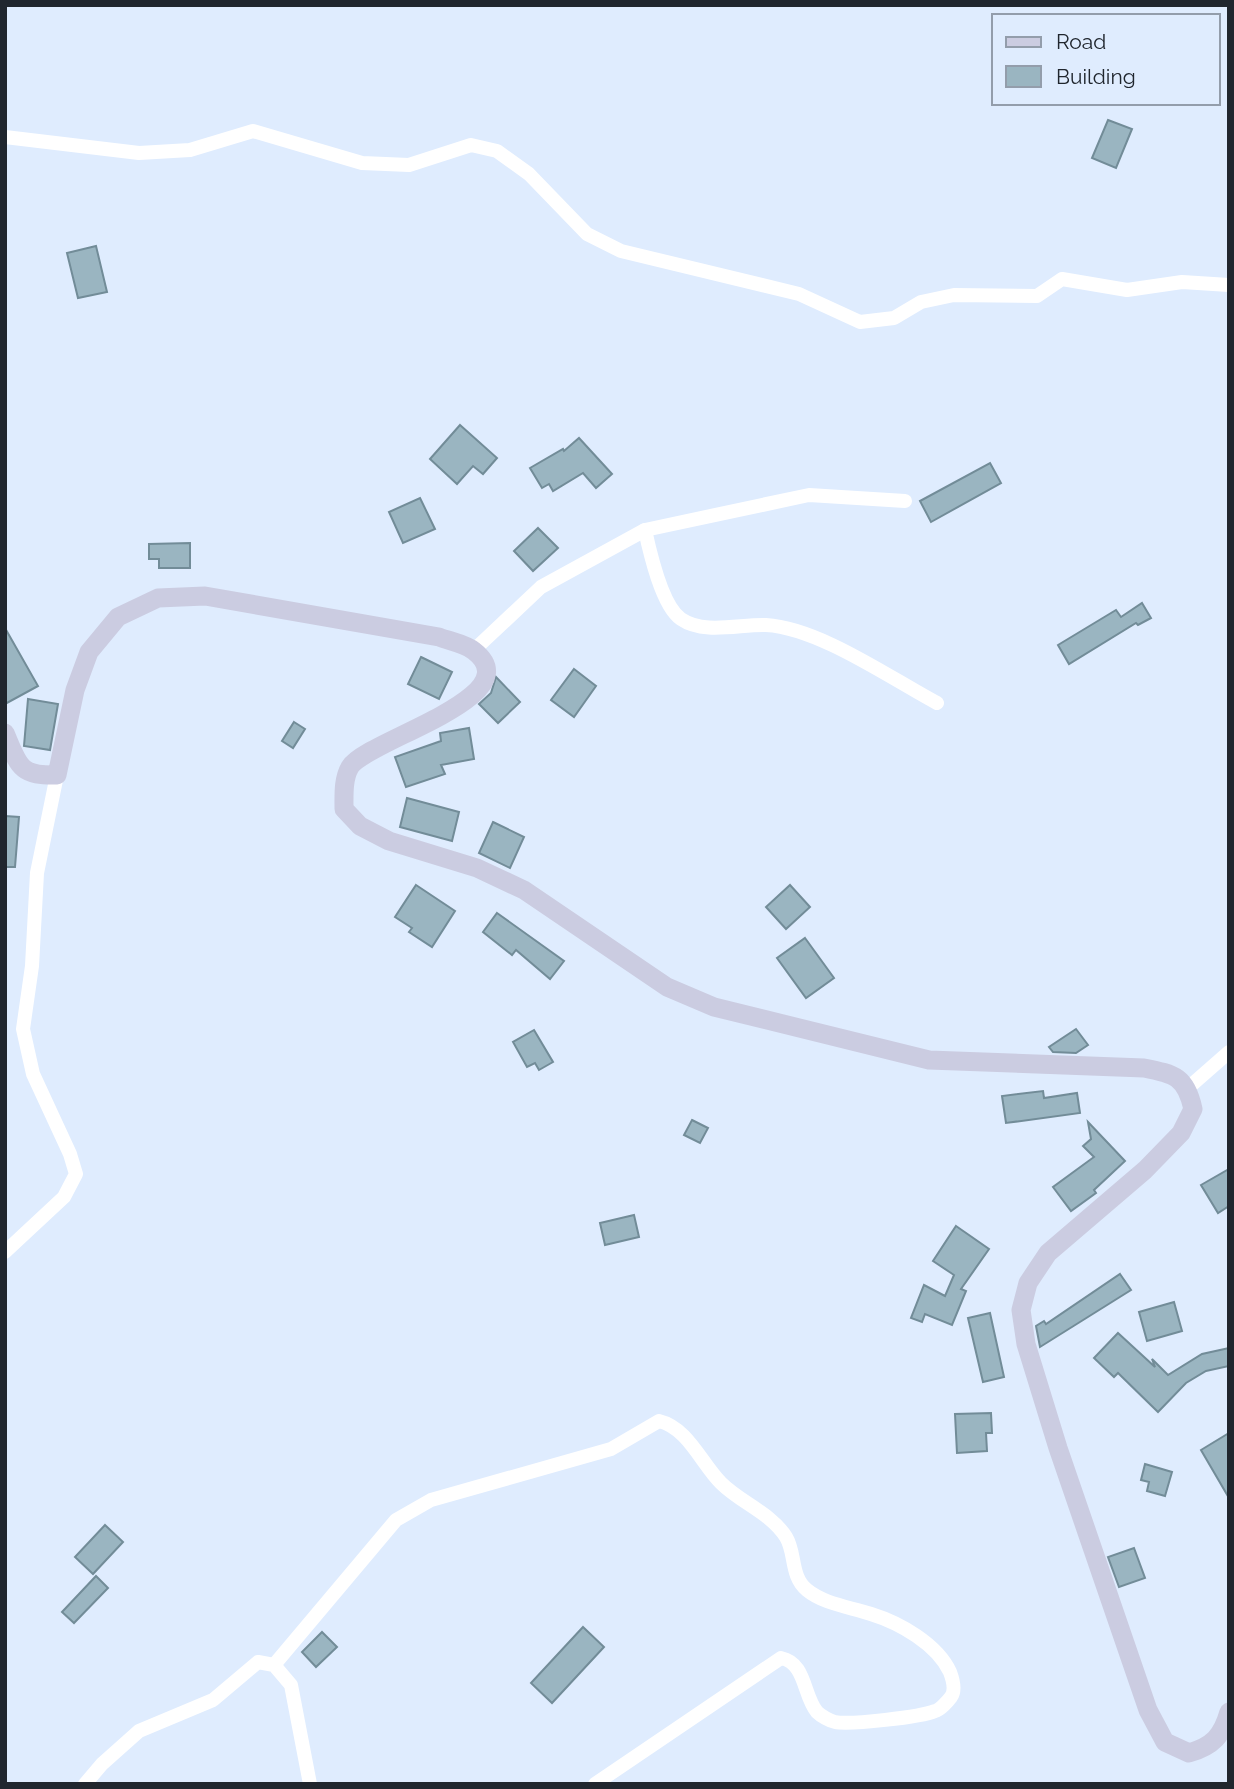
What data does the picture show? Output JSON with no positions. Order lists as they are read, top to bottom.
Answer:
{
  "legend": ["Road", "Building"]
}
